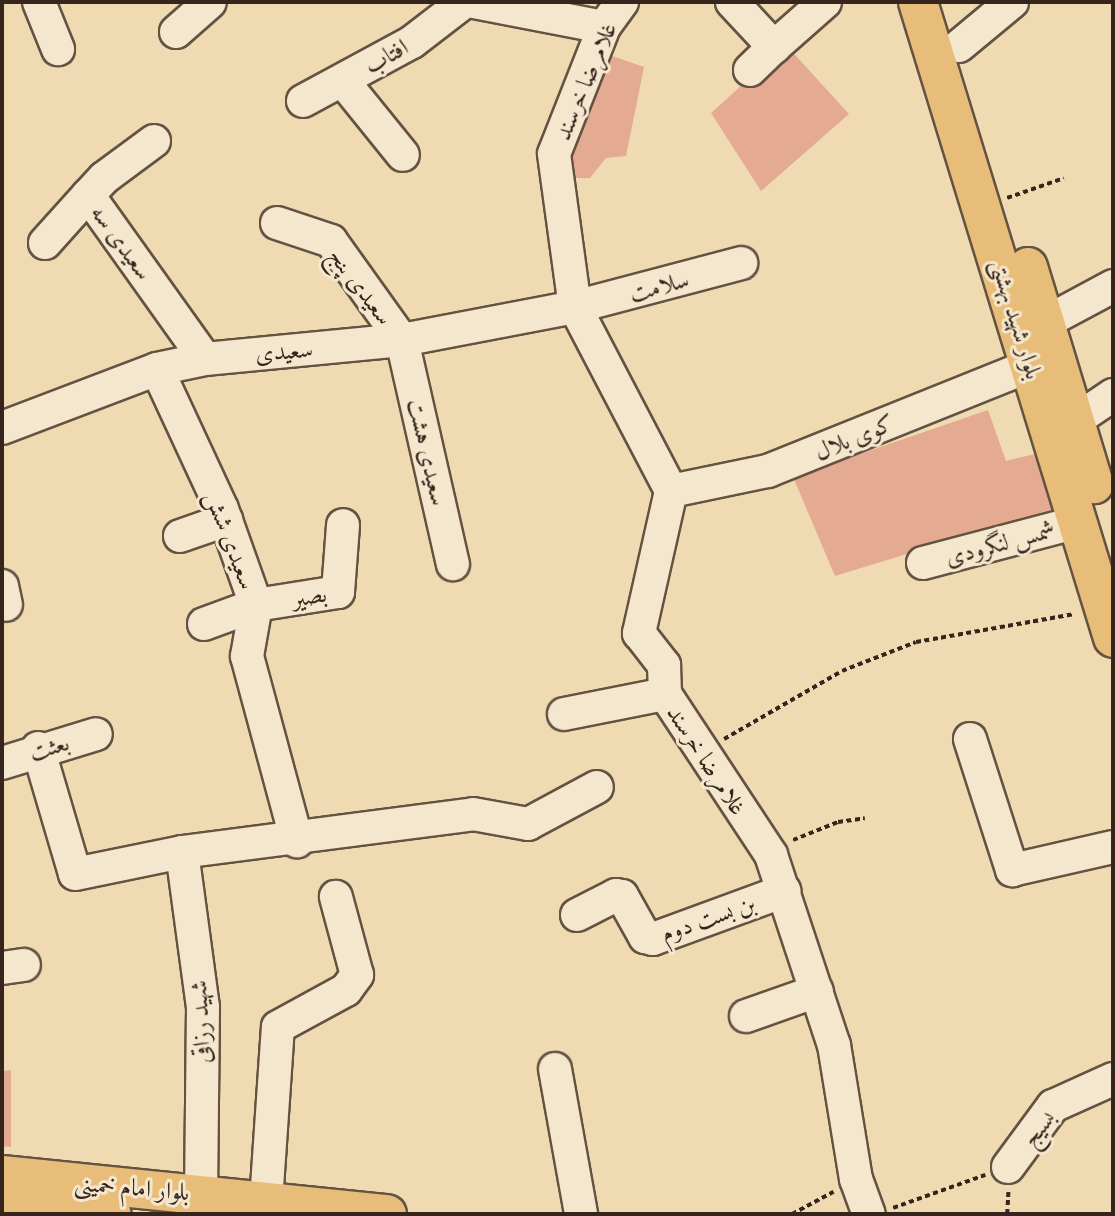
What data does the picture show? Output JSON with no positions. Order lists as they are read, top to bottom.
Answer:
{
  "streets": {
    "main road": ["بلوار شهید بهشتی", "بلوار امام خمینی"],
    "street": [
      "افتاب",
      "غلامرضا خرسند",
      "سعیدی سه",
      "سعیدی پنج",
      "سلامت",
      "سعیدی",
      "کوی بلال",
      "سعیدی هشت",
      "سعیدی شش",
      "شمس لنگرودی",
      "بصیر",
      "بعثت",
      "بن بست دوم",
      "شهید رزاقی",
      "بسیج"
    ]
  },
  "crossings": [
    ["غلامرضا خرسند", "سلامت"],
    ["غلامرضا خرسند", "سعیدی"],
    ["غلامرضا خرسند", "کوی بلال"],
    ["غلامرضا خرسند", "بن بست دوم"],
    ["سعیدی سه", "سعیدی"],
    ["سعیدی پنج", "سعیدی"],
    ["سعیدی پنج", "سعیدی هشت"],
    ["سلامت", "سعیدی"],
    ["بلوار شهید بهشتی", "کوی بلال"],
    ["بلوار شهید بهشتی", "شمس لنگرودی"],
    ["سعیدی", "سعیدی هشت"],
    ["سعیدی", "سعیدی شش"],
    ["سعیدی شش", "بصیر"],
    ["شهید رزاقی", "بلوار امام خمینی"]
  ]
}
